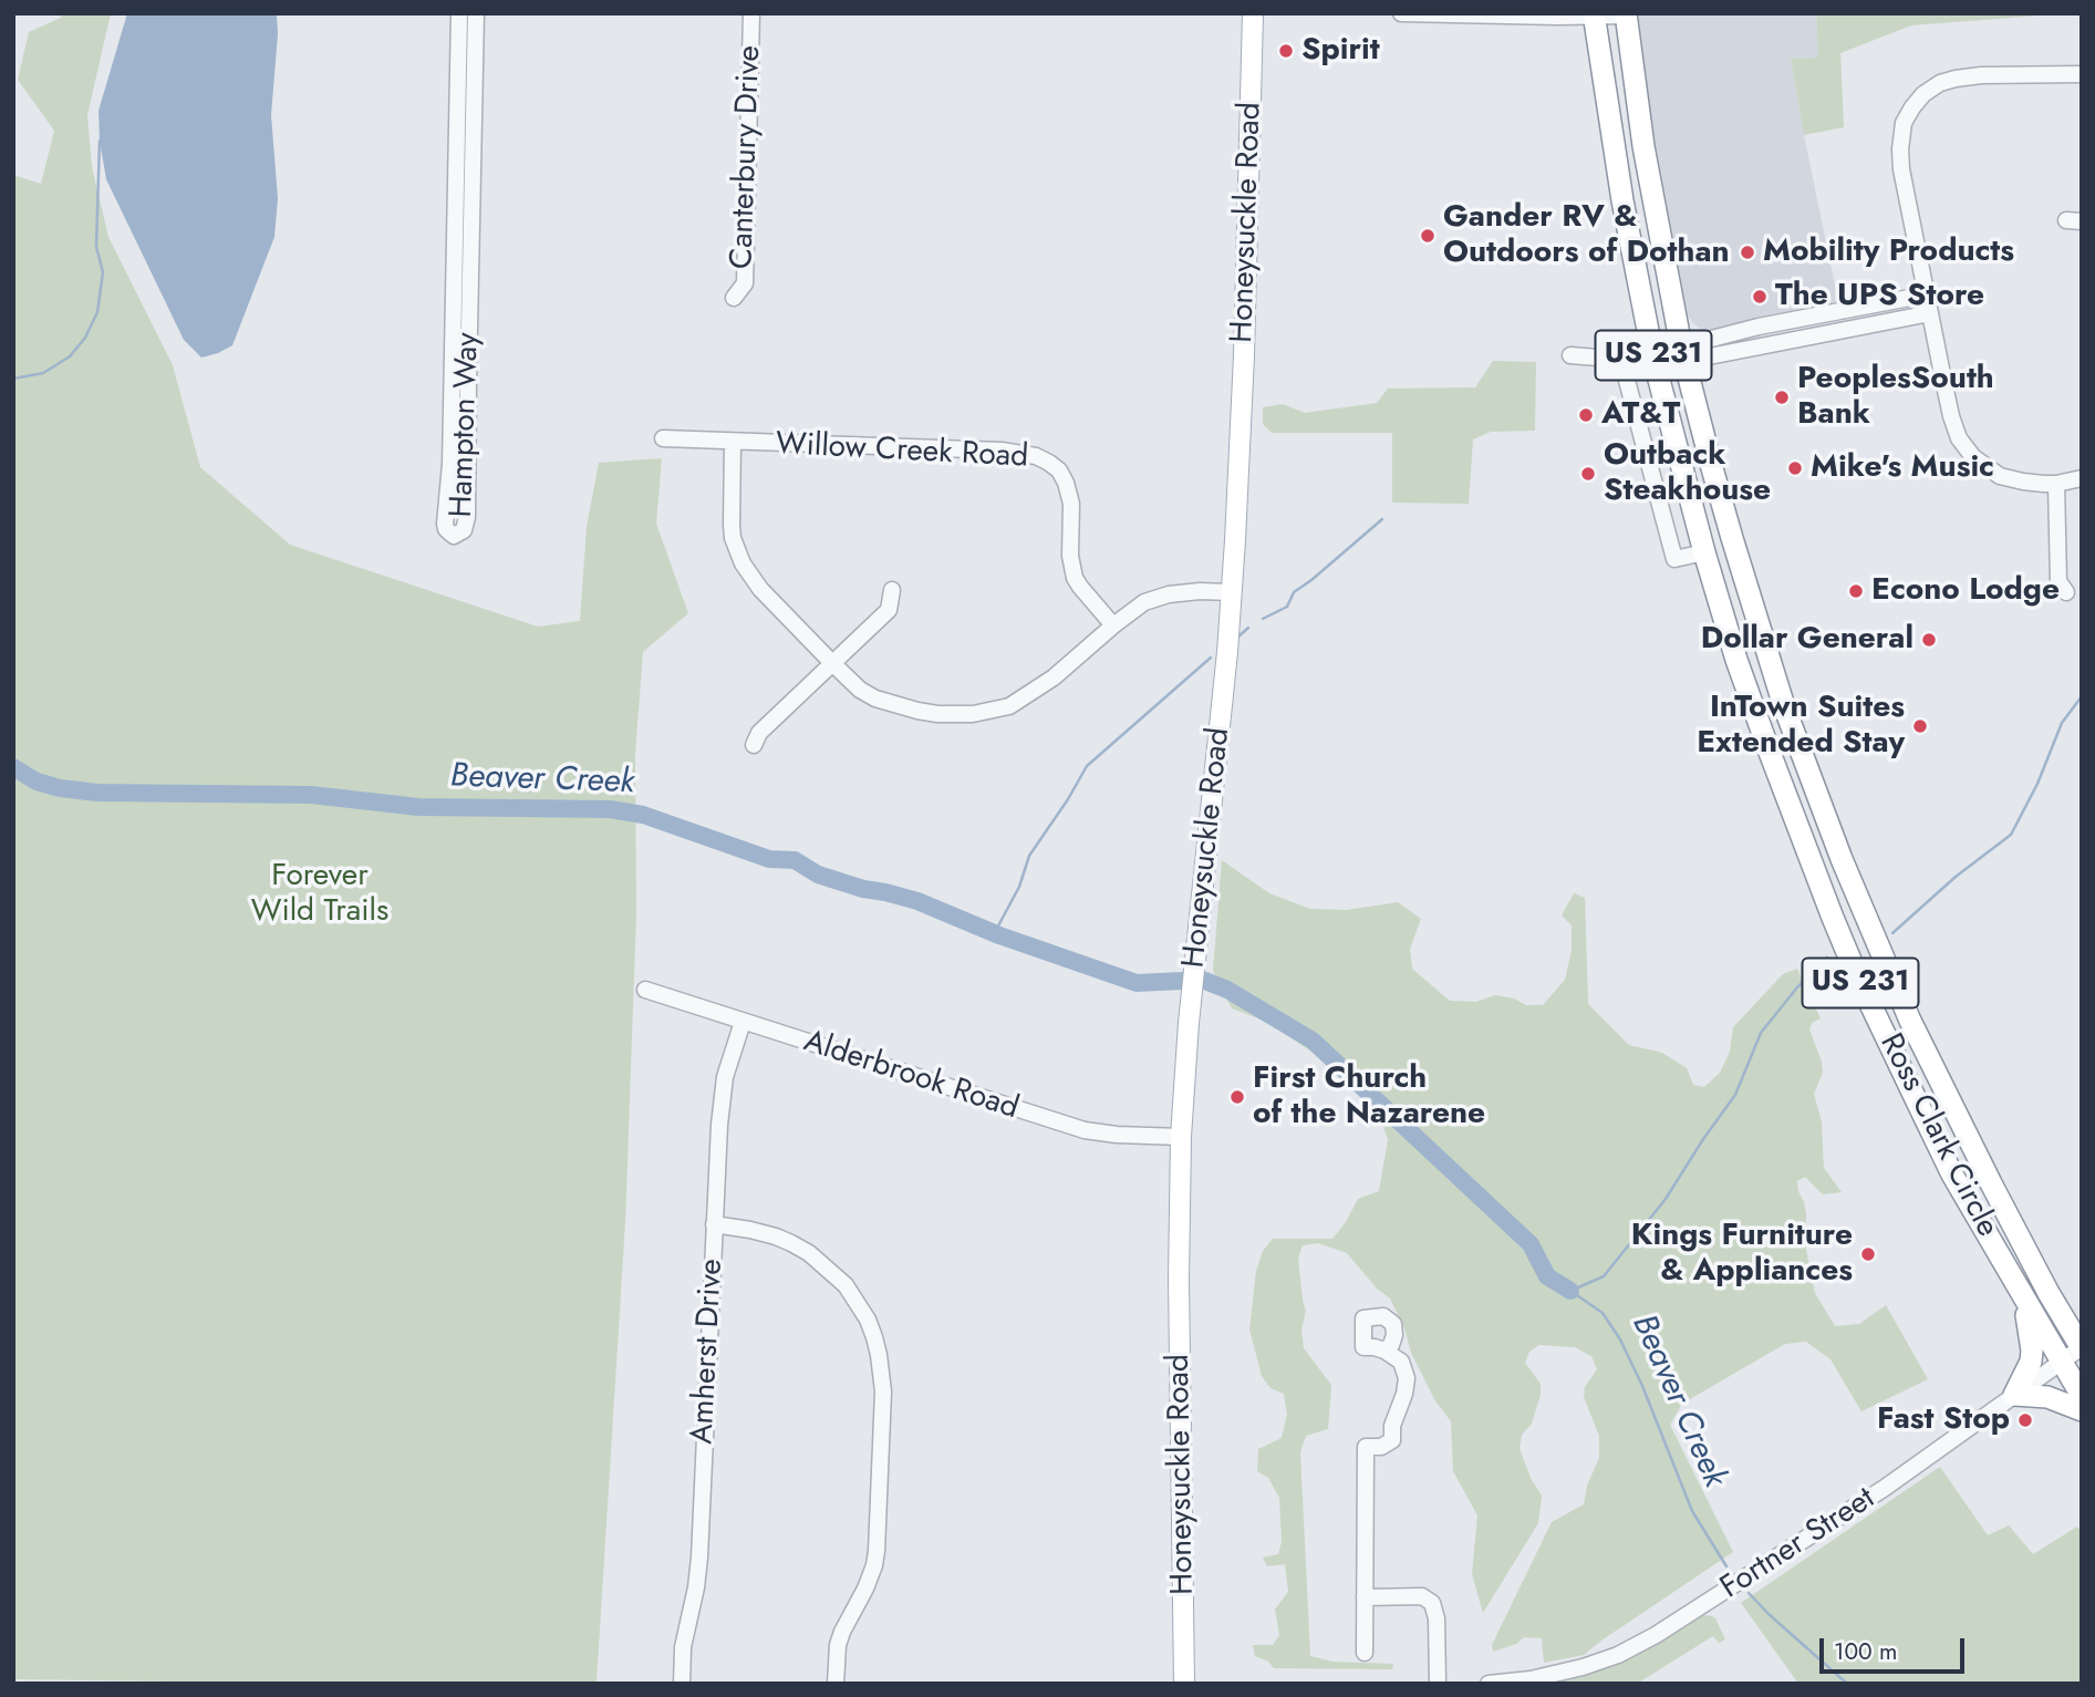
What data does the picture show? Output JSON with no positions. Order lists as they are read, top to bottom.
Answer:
{
  "streets": {
    "highway": ["US 231", "Ross Clark Circle"],
    "main road": ["Honeysuckle Road"],
    "street": [
      "Canterbury Drive",
      "Hampton Way",
      "Willow Creek Road",
      "Alderbrook Road",
      "Amherst Drive",
      "Fortner Street"
    ]
  },
  "crossings": [
    ["Honeysuckle Road", "Alderbrook Road"],
    ["Alderbrook Road", "Amherst Drive"],
    ["Ross Clark Circle", "Fortner Street"]
  ],
  "water": ["Beaver Creek"],
  "parks": ["Forever Wild Trails"],
  "places": [
    "Spirit",
    "Gander RV & Outdoors of Dothan",
    "Mobility Products",
    "The UPS Store",
    "PeoplesSouth Bank",
    "AT&T",
    "Mike's Music",
    "Outback Steakhouse",
    "Econo Lodge",
    "Dollar General",
    "InTown Suites Extended Stay",
    "First Church of the Nazarene",
    "Kings Furniture & Appliances",
    "Fast Stop"
  ],
  "scale_bar": "100 m"
}
